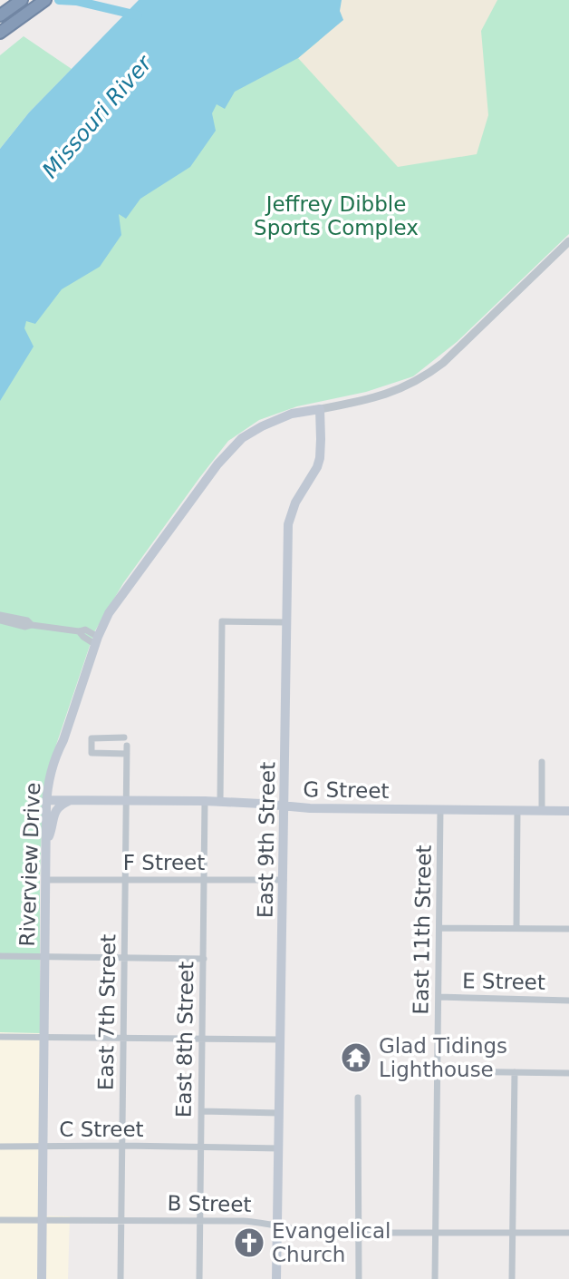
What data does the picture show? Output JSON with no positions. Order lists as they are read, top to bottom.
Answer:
{
  "streets": {
    "main road": ["G Street", "East 9th Street", "Riverview Drive"],
    "street": [
      "F Street",
      "East 11th Street",
      "E Street",
      "East 7th Street",
      "East 8th Street",
      "C Street",
      "B Street"
    ]
  },
  "crossings": [
    ["G Street", "East 9th Street"],
    ["G Street", "Riverview Drive"],
    ["G Street", "East 11th Street"],
    ["G Street", "East 7th Street"],
    ["G Street", "East 8th Street"],
    ["East 9th Street", "F Street"],
    ["East 9th Street", "Riverview Drive"],
    ["East 9th Street", "C Street"],
    ["East 9th Street", "B Street"],
    ["F Street", "Riverview Drive"],
    ["F Street", "East 7th Street"],
    ["F Street", "East 8th Street"],
    ["Riverview Drive", "C Street"],
    ["Riverview Drive", "B Street"],
    ["East 11th Street", "E Street"],
    ["East 11th Street", "B Street"],
    ["East 7th Street", "C Street"],
    ["East 7th Street", "B Street"],
    ["East 8th Street", "C Street"],
    ["East 8th Street", "B Street"]
  ],
  "water": ["Missouri River"],
  "parks": ["Jeffrey Dibble Sports Complex"],
  "places": {
    "temple": ["Glad Tidings Lighthouse"],
    "church": ["Evangelical Church"]
  }
}
